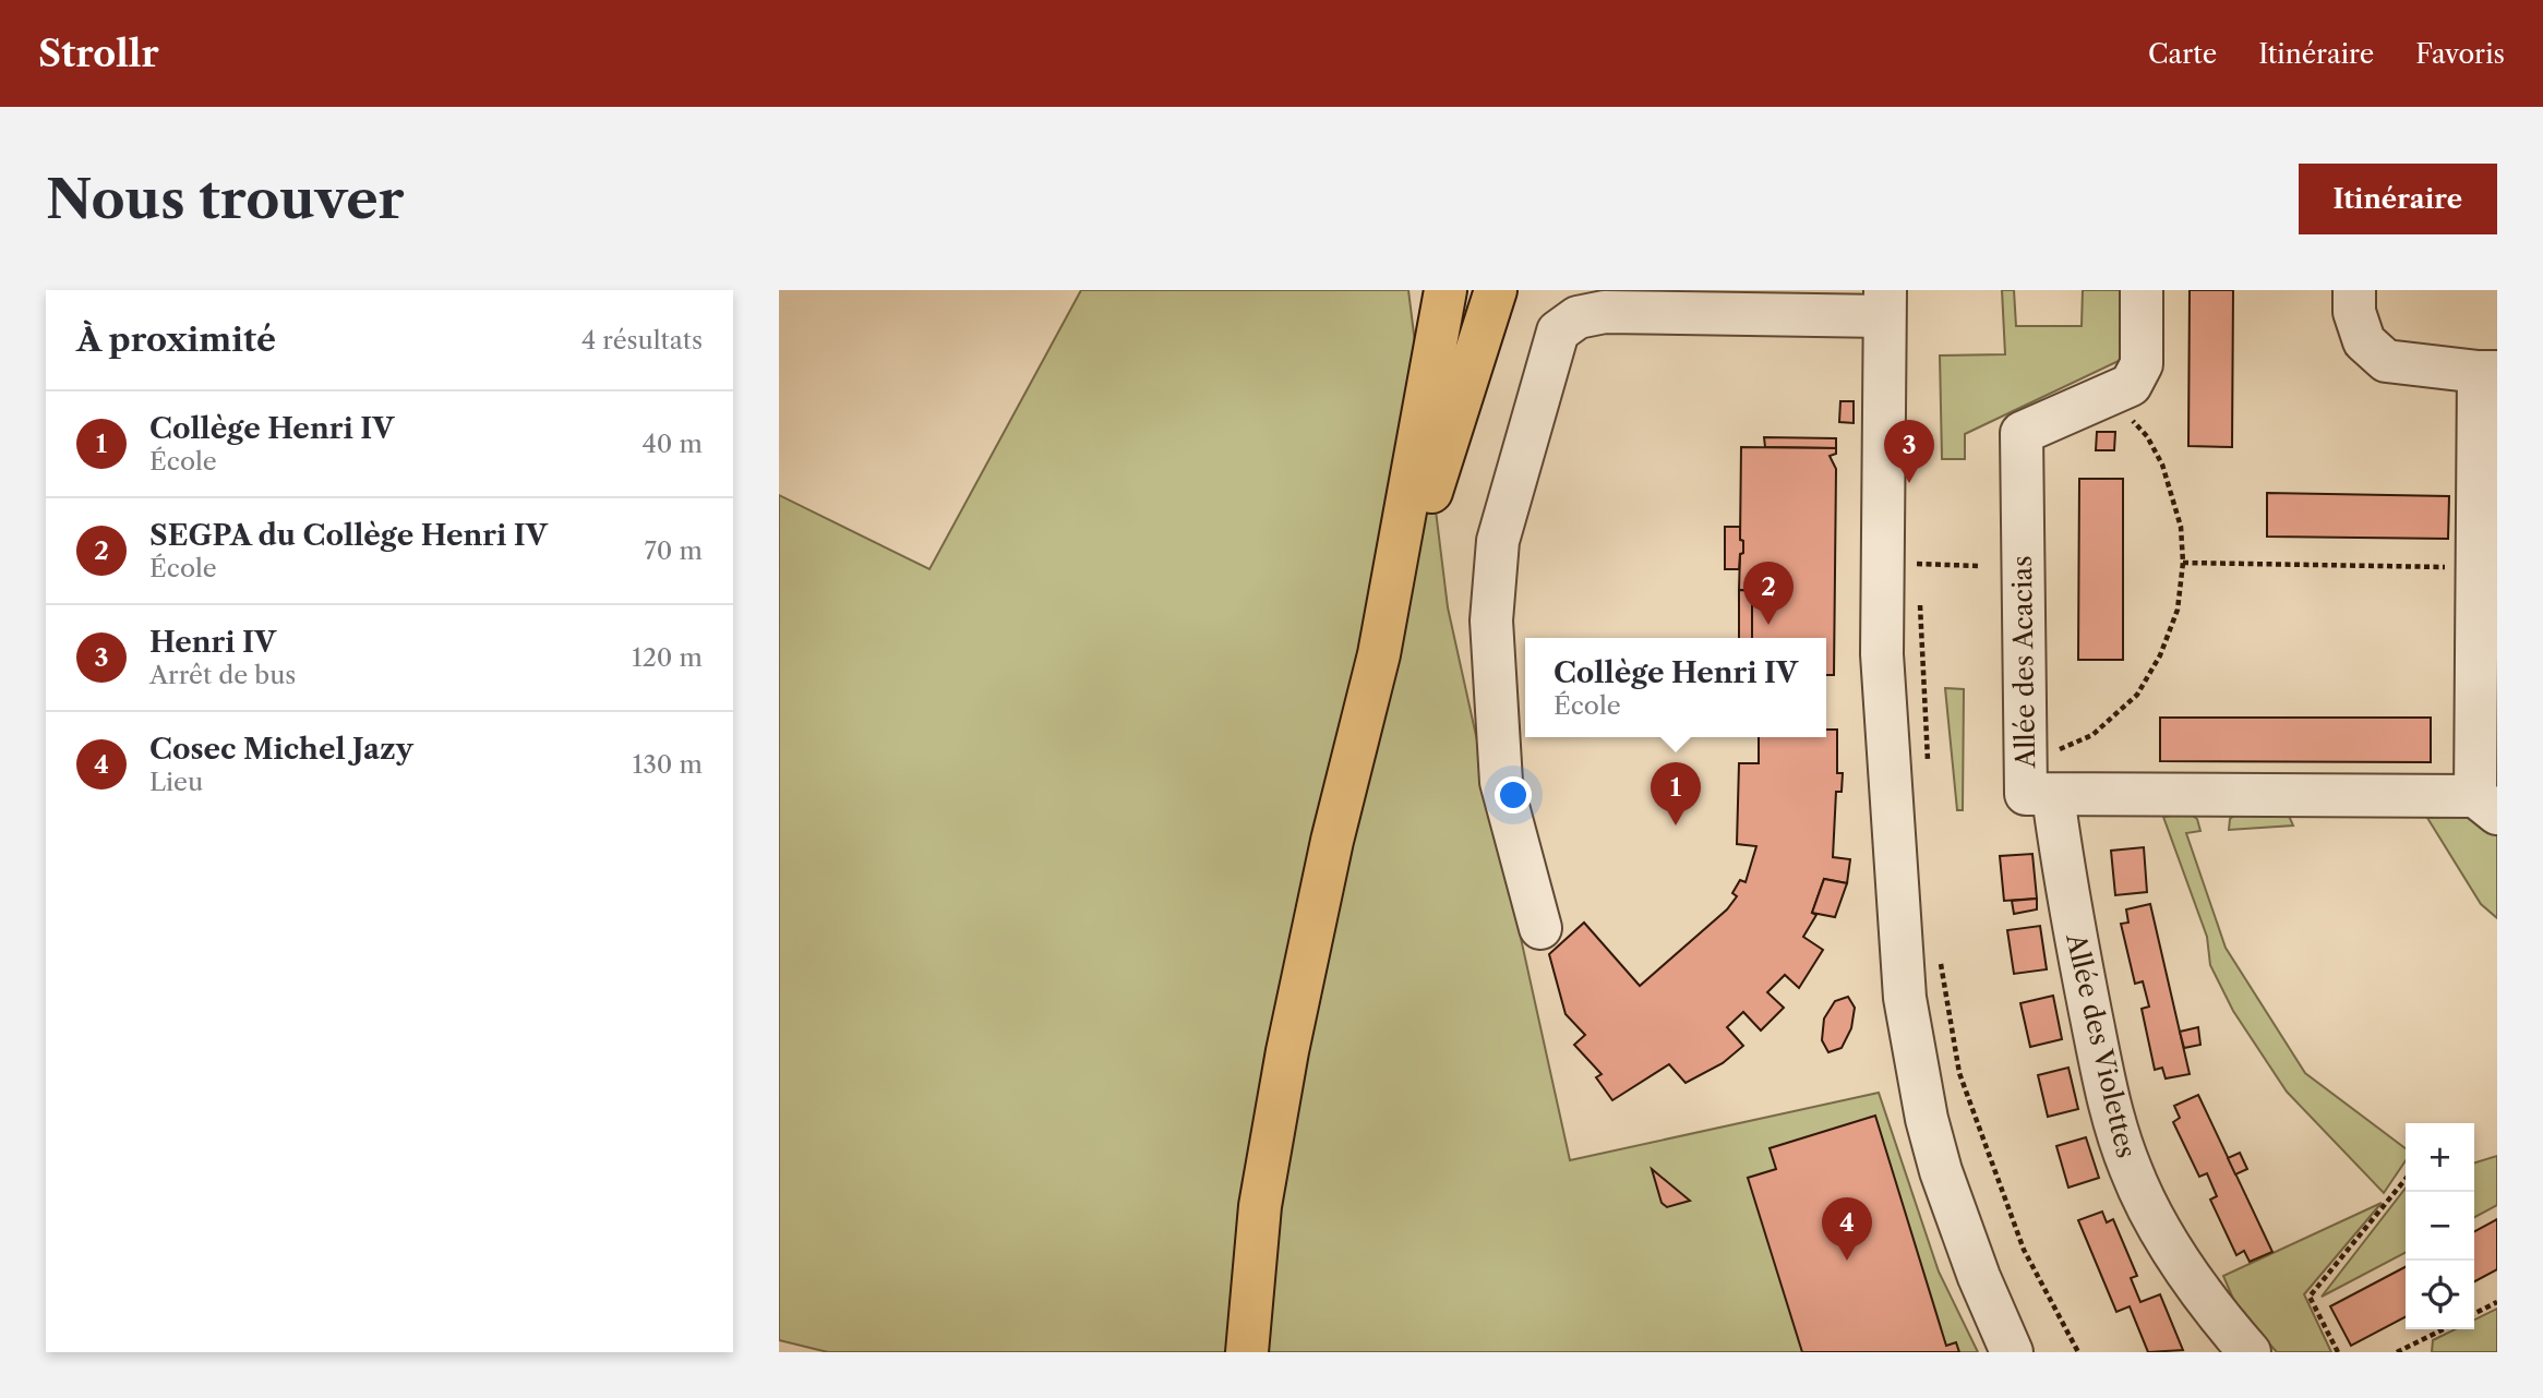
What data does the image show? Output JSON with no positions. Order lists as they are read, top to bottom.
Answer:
{
  "streets": {
    "street": ["Allée des Acacias", "Allée des Violettes"]
  },
  "crossings": [
    ["Allée des Acacias", "Allée des Violettes"]
  ],
  "page": {
    "header": "Strollr",
    "nav": ["Carte", "Itinéraire", "Favoris"],
    "buttons": "Itinéraire",
    "title": "Nous trouver",
    "heading": ["À proximité", "4 résultats"],
    "list": [
      {
        "mark": "1",
        "name": "Collège Henri IV",
        "note": "École",
        "value": "40 m"
      },
      {
        "mark": "2",
        "name": "SEGPA du Collège Henri IV",
        "note": "École",
        "value": "70 m"
      },
      {
        "mark": "3",
        "name": "Henri IV",
        "note": "Arrêt de bus",
        "value": "120 m"
      },
      {
        "mark": "4",
        "name": "Cosec Michel Jazy",
        "note": "Lieu",
        "value": "130 m"
      }
    ],
    "pins": [
      "3",
      "2",
      "1",
      "4"
    ],
    "popup": ["Collège Henri IV", "École"],
    "map_buttons": ["+", "−"]
  }
}
